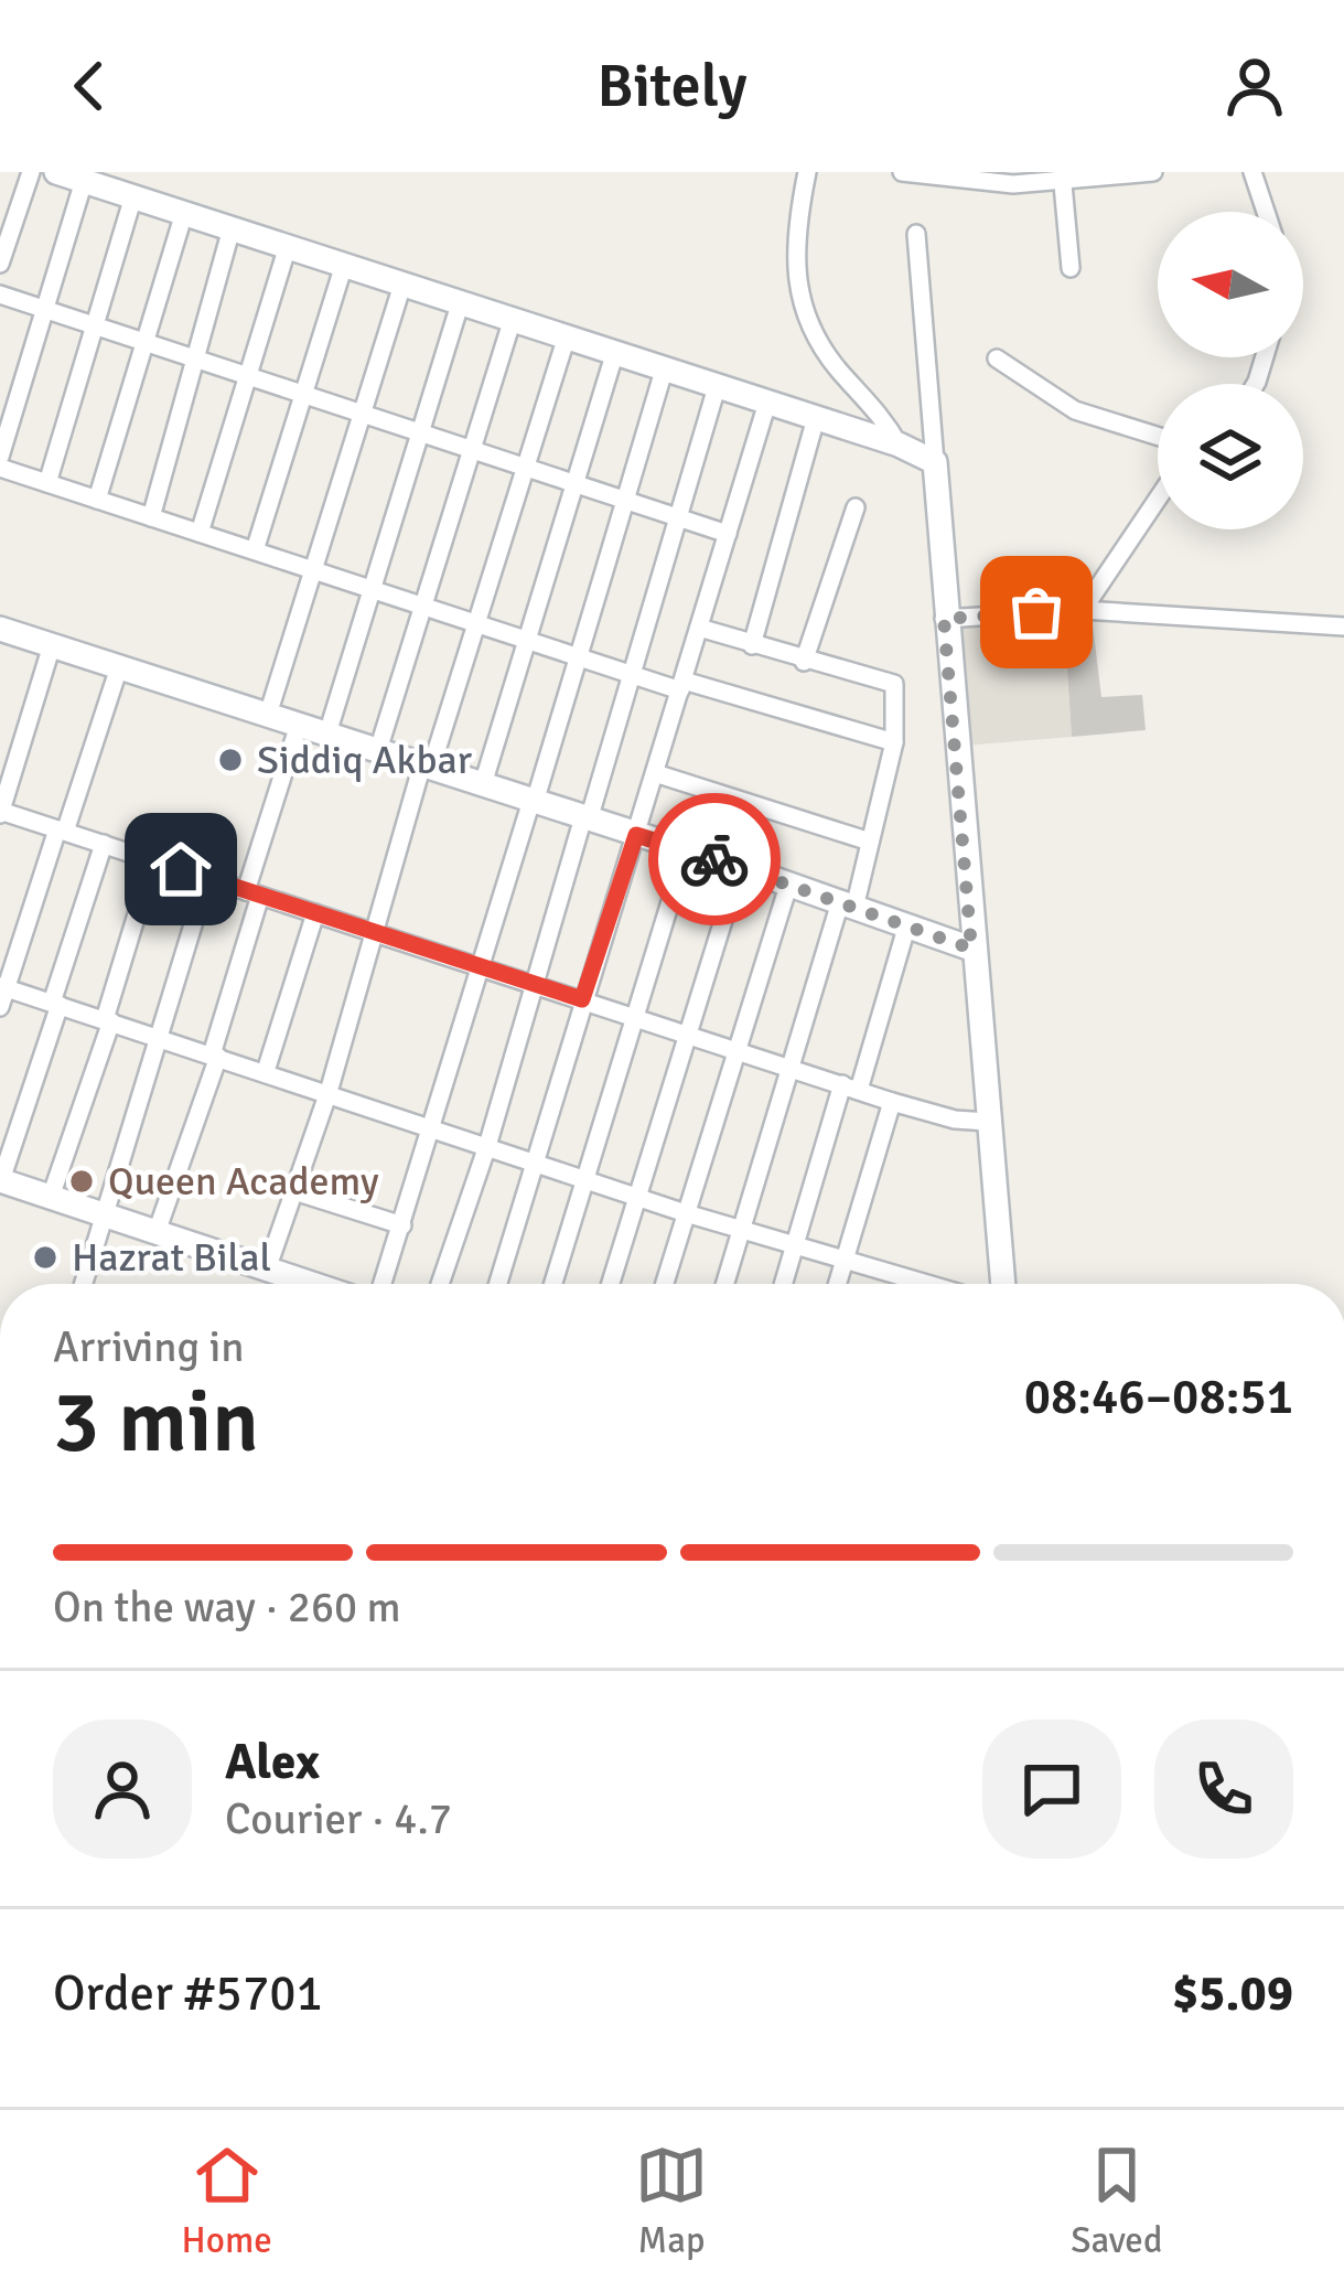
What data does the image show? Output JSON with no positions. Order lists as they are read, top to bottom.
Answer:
{
  "places": ["Siddiq Akbar", "Queen Academy", "Hazrat Bilal"],
  "north": "left",
  "page": {
    "header": "Bitely",
    "heading": ["3 min", "Arriving in", "08:46–08:51"],
    "panel": [
      "Alex",
      "Courier · 4.7",
      "Order #5701",
      "$5.09"
    ],
    "bar": "On the way · 260 m",
    "tabs": ["Home", "Map", "Saved"]
  }
}
